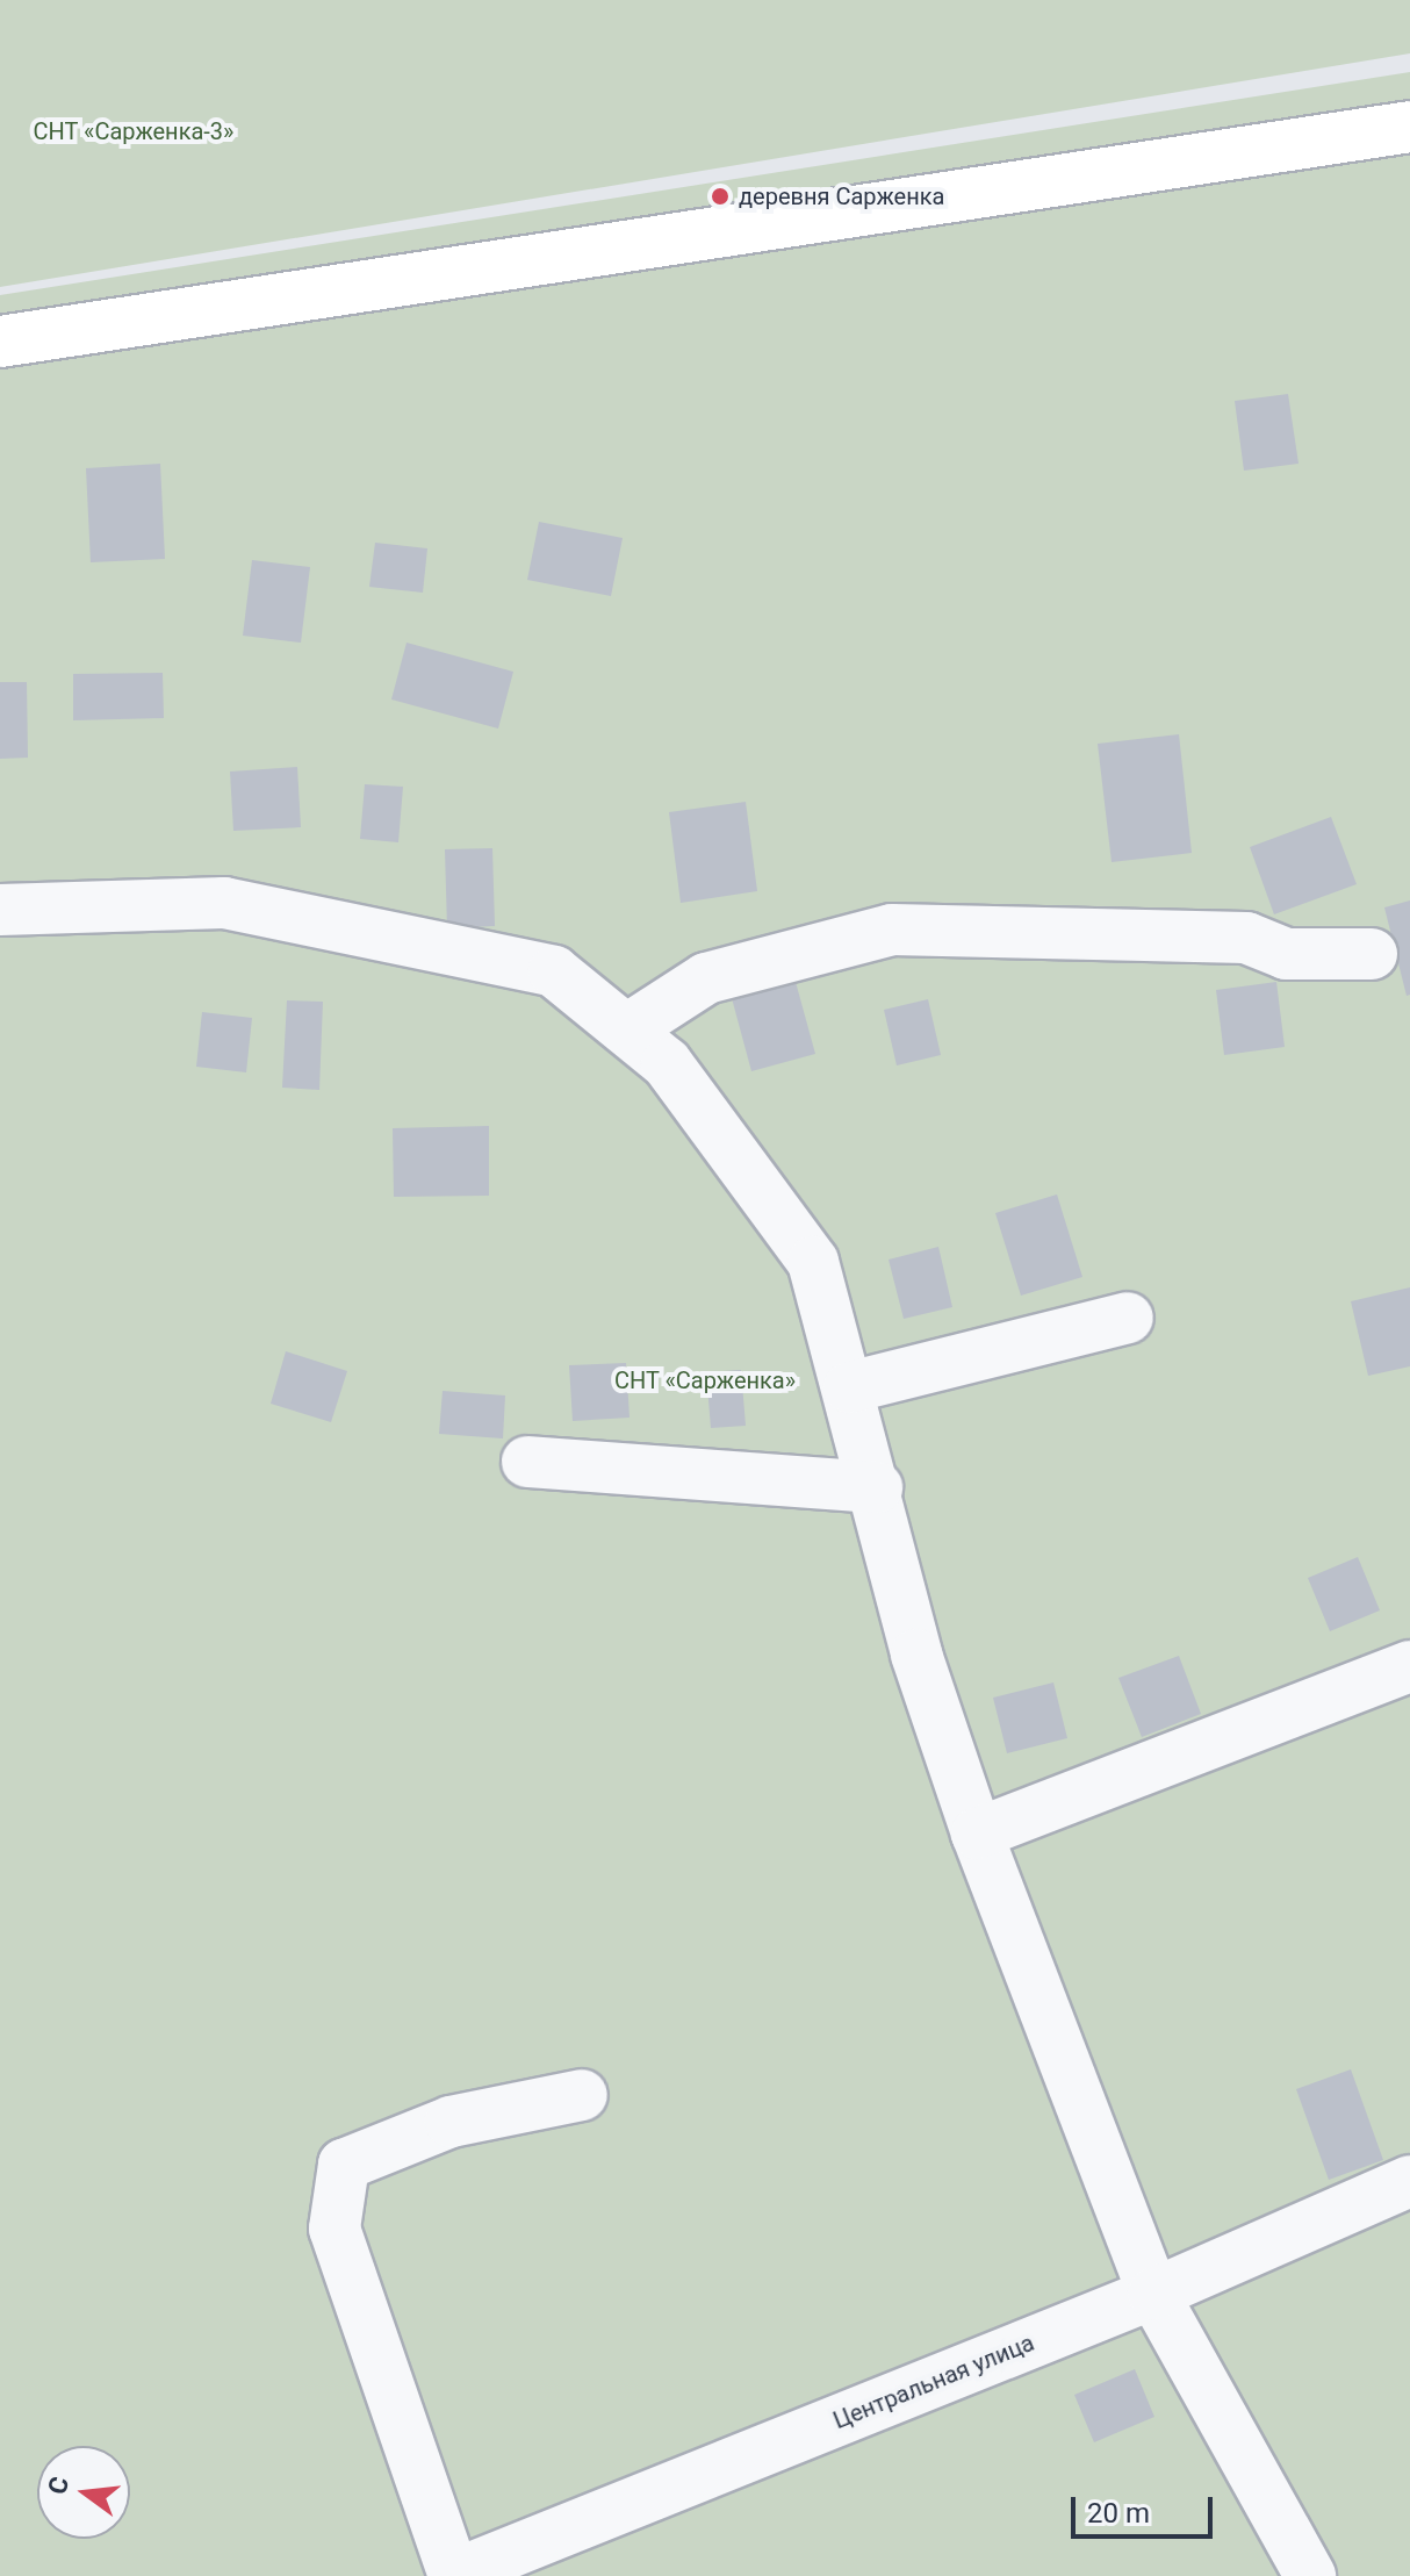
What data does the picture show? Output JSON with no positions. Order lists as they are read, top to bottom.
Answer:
{
  "streets": {
    "street": ["Центральная улица"]
  },
  "parks": ["СНТ «Сарженка-3»", "СНТ «Сарженка»"],
  "places": ["деревня Сарженка"],
  "scale_bar": "20 m",
  "north": "left"
}
